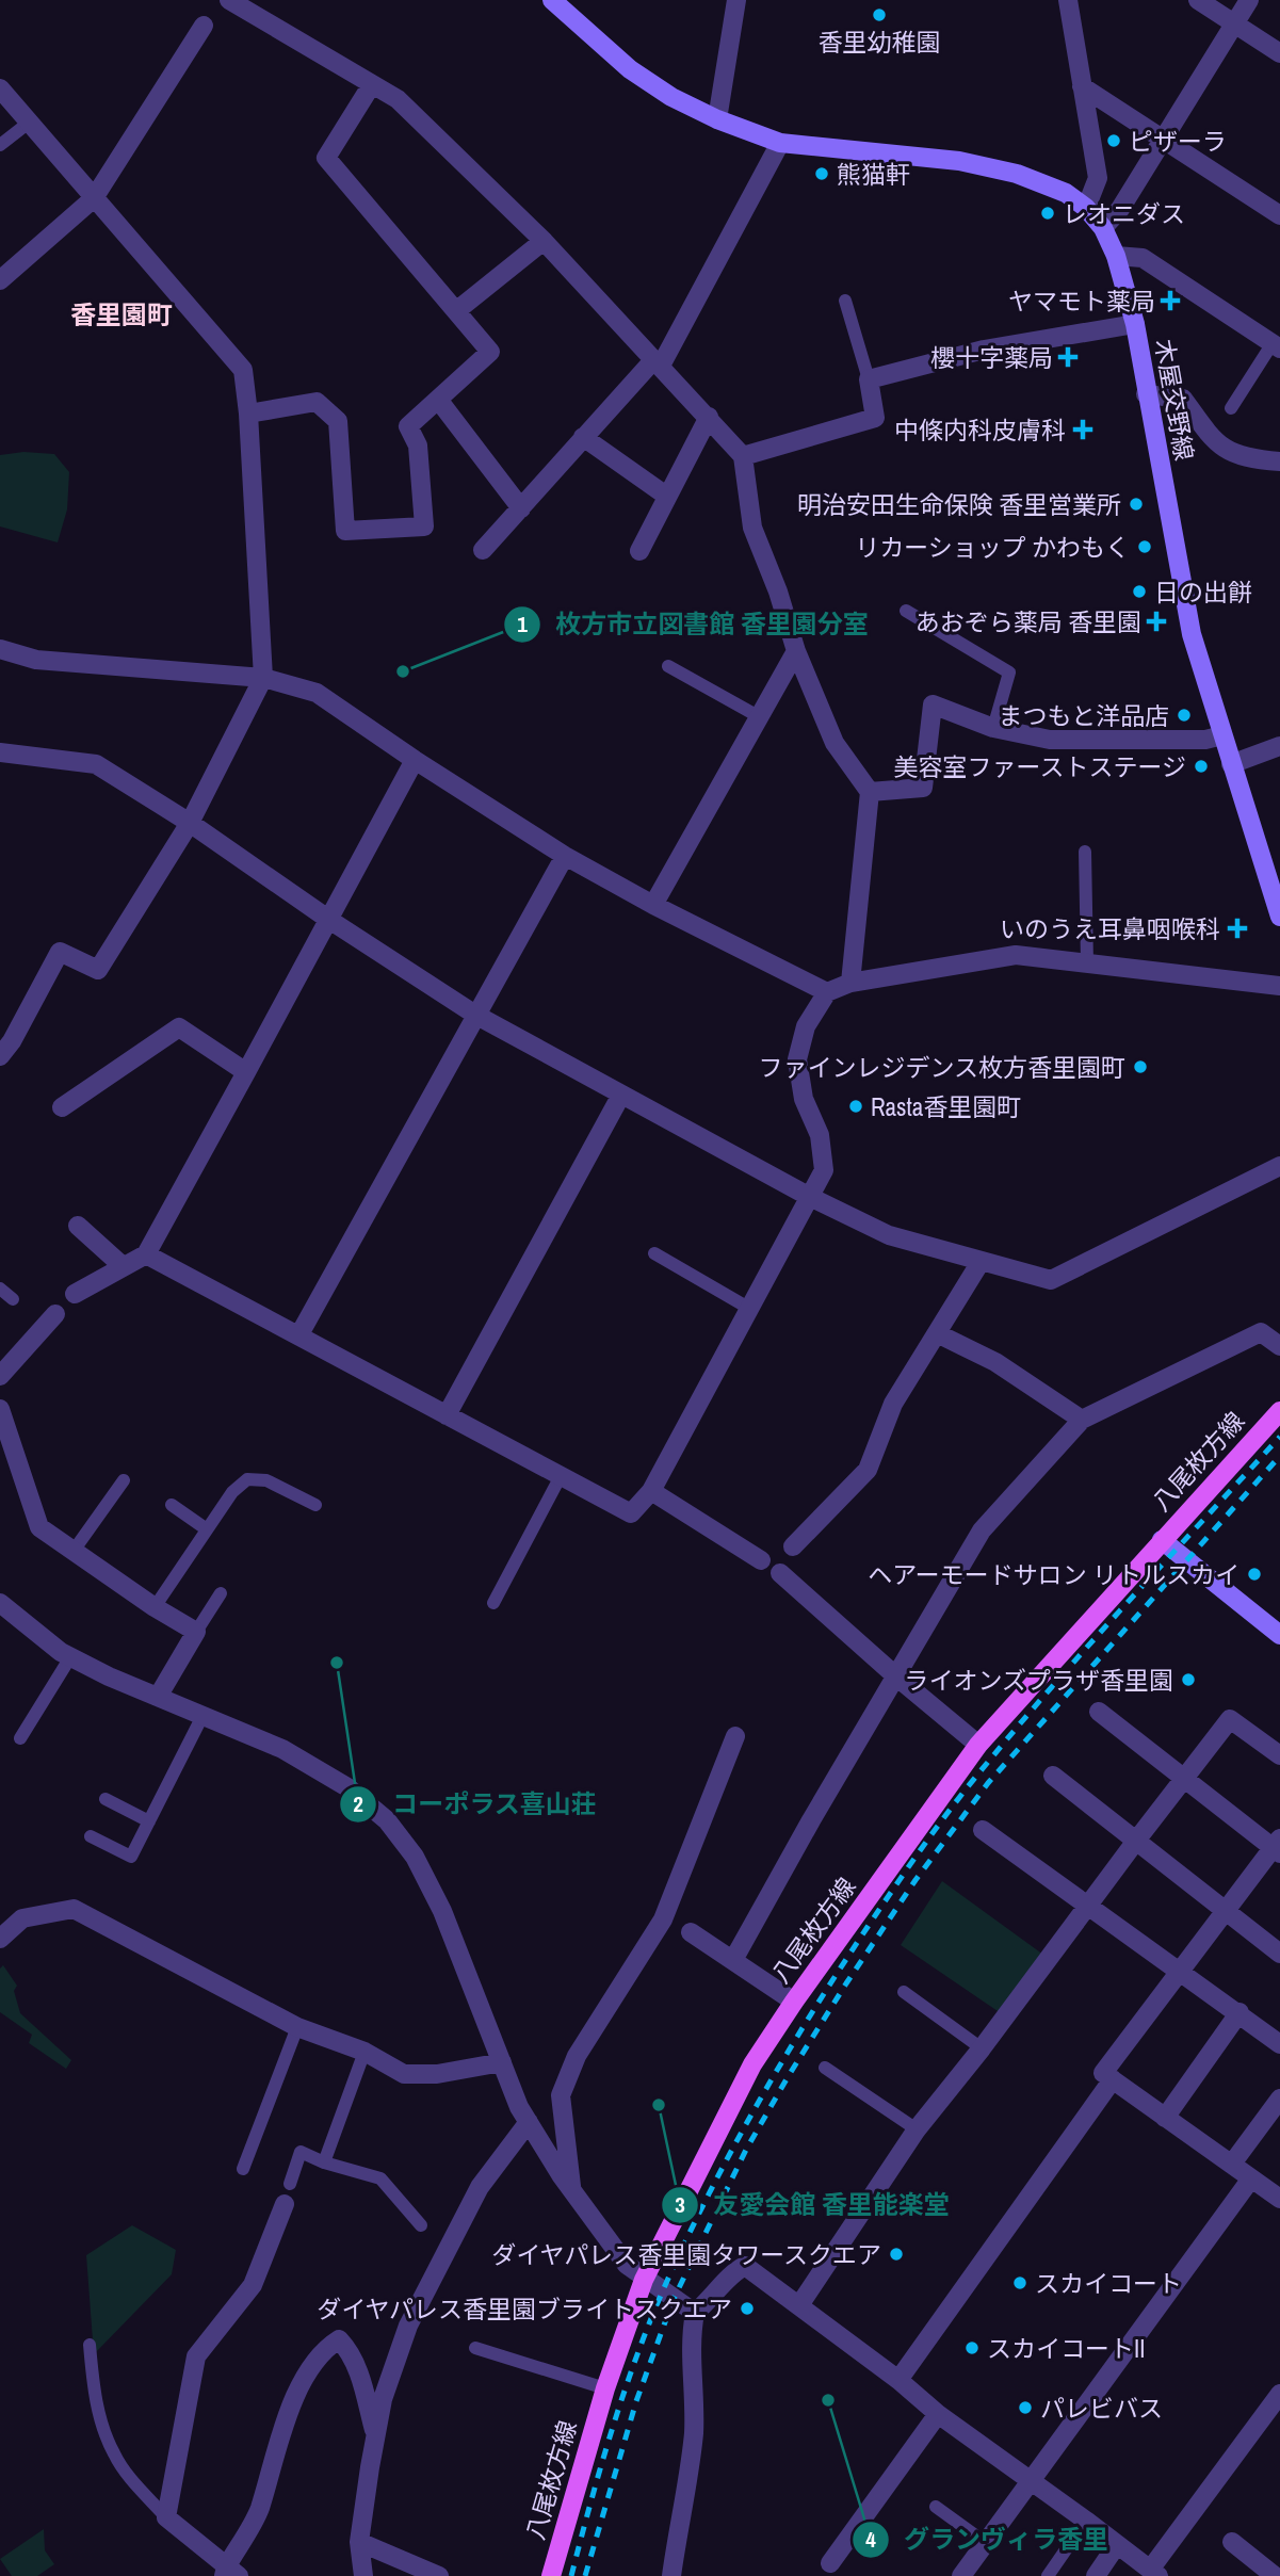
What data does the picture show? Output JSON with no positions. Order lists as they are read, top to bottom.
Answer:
{
  "streets": {
    "main road": ["木屋交野線", "八尾枚方線"]
  },
  "districts": ["香里園町"],
  "places": {
    "other": [
      "香里幼稚園",
      "ピザーラ",
      "熊猫軒",
      "レオニダス",
      "明治安田生命保険 香里営業所",
      "リカーショップ かわもく",
      "日の出餅",
      "枚方市立図書館 香里園分室",
      "まつもと洋品店",
      "美容室ファーストステージ",
      "ファインレジデンス枚方香里園町",
      "Rasta香里園町",
      "ヘアーモードサロン リトルスカイ",
      "コーポラス喜山荘",
      "ライオンズプラザ香里園",
      "友愛会館 香里能楽堂",
      "ダイヤパレス香里園タワースクエア",
      "スカイコート",
      "ダイヤパレス香里園ブライトスクエア",
      "スカイコートII",
      "グランヴィラ香里",
      "パレビバス"
    ],
    "health": [
      "ヤマモト薬局",
      "櫻十字薬局",
      "中條内科皮膚科",
      "あおぞら薬局 香里園",
      "いのうえ耳鼻咽喉科"
    ]
  }
}
